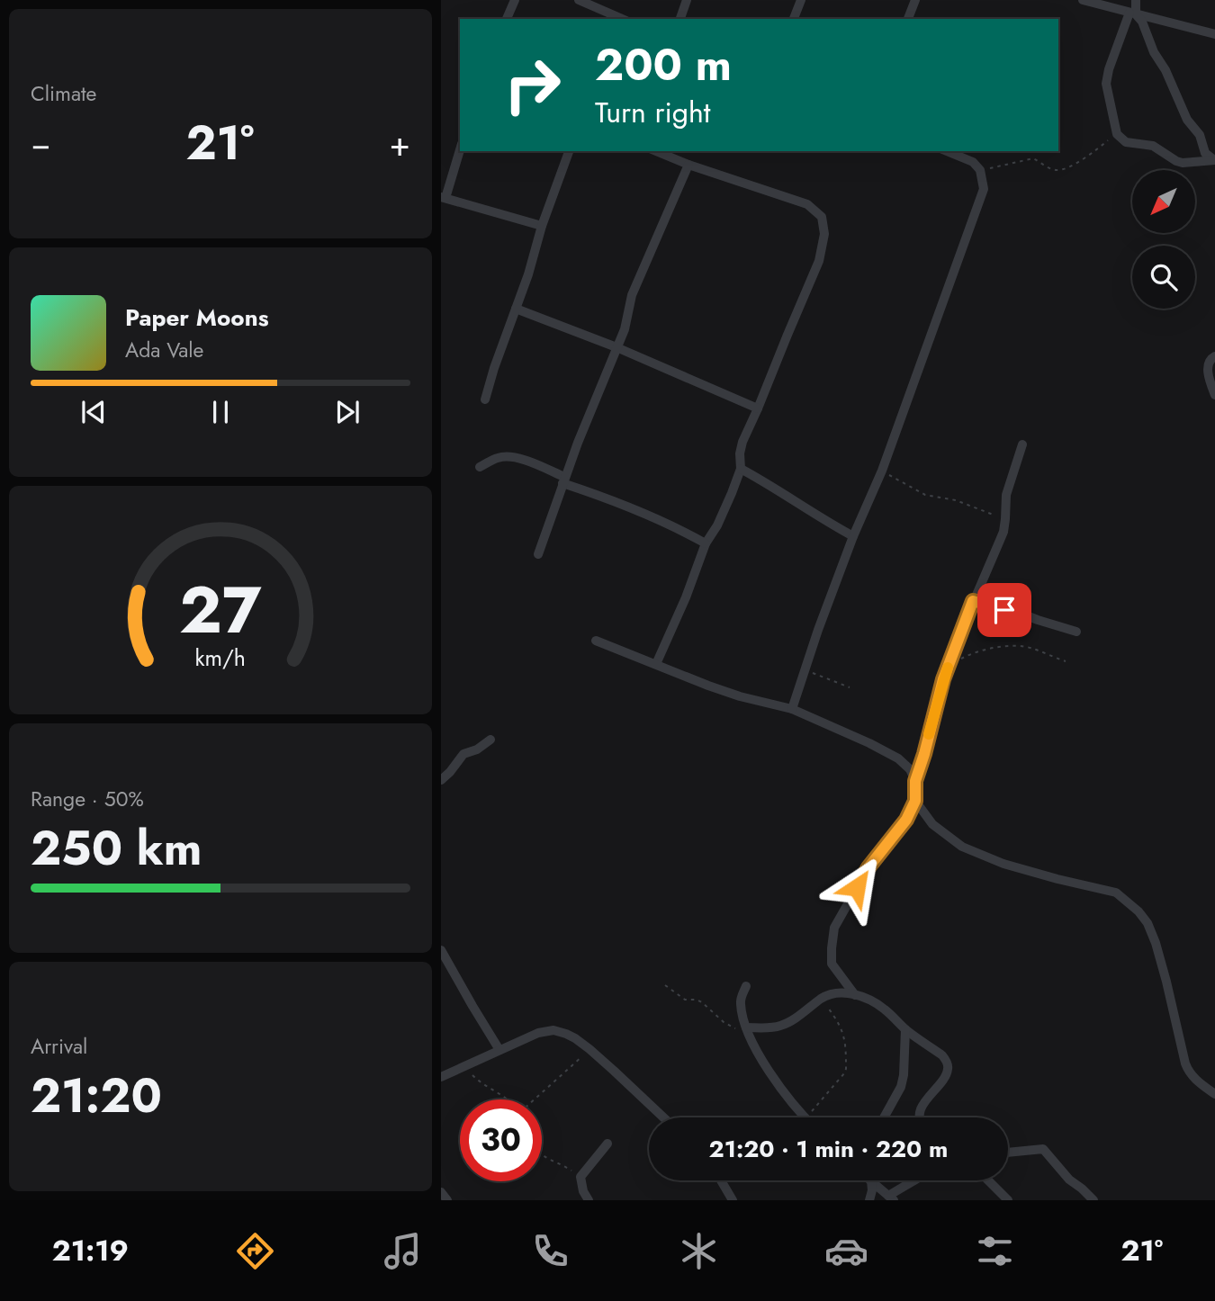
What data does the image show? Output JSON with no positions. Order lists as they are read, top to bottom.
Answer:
{
  "north": "bottom left",
  "page": {
    "tile": [
      "Climate",
      ["Range · 50%", "250 km"],
      ["Arrival", "21:20"]
    ],
    "turn": ["200 m", "Turn right"],
    "heat": ["−", "21°", "+"],
    "song": ["Paper Moons", "Ada Vale"],
    "limit": "30",
    "trip": "21:20 · 1 min · 220 m",
    "tabs": ["21:19", "21°"],
    "gauge": ["27", "km/h"]
  }
}
